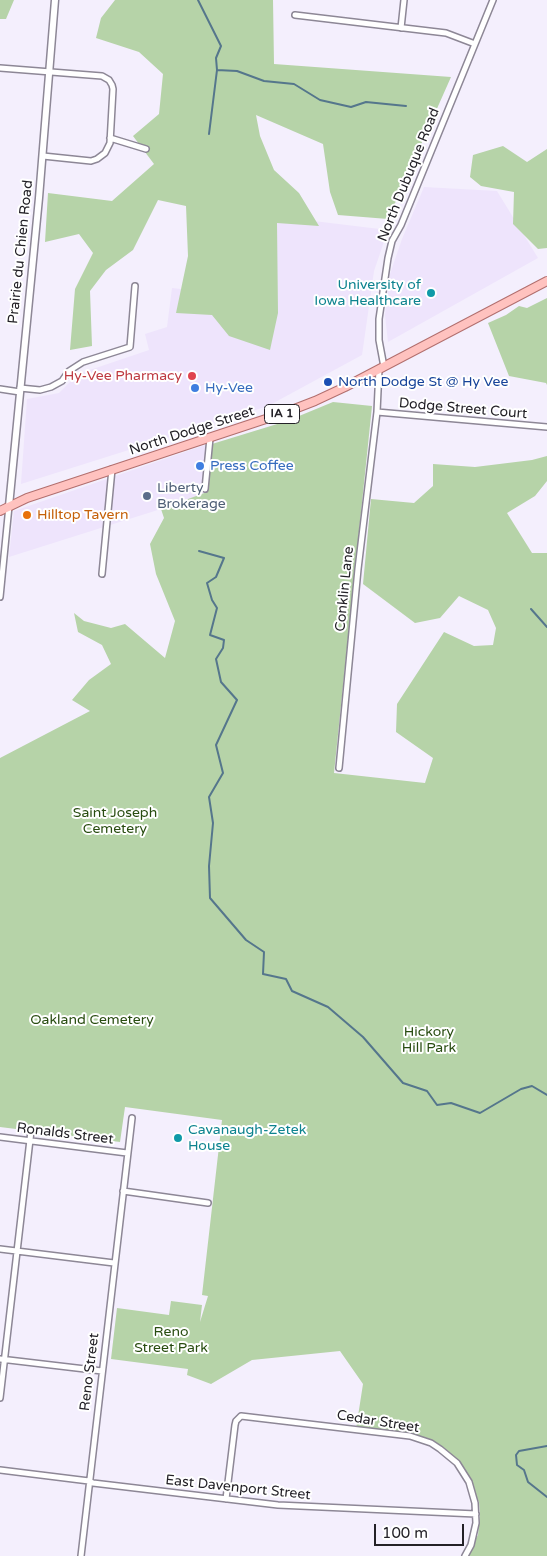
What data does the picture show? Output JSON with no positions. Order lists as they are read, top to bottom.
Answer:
{
  "streets": {
    "main road": ["IA 1", "North Dodge Street"],
    "street": [
      "North Dubuque Road",
      "Prairie du Chien Road",
      "Dodge Street Court",
      "Conklin Lane",
      "Ronalds Street",
      "Reno Street",
      "Cedar Street",
      "East Davenport Street"
    ]
  },
  "crossings": [
    ["North Dubuque Road", "Dodge Street Court"],
    ["North Dubuque Road", "North Dodge Street"],
    ["North Dubuque Road", "Conklin Lane"],
    ["Prairie du Chien Road", "North Dodge Street"],
    ["Dodge Street Court", "Conklin Lane"],
    ["Ronalds Street", "Reno Street"],
    ["Reno Street", "East Davenport Street"],
    ["Cedar Street", "East Davenport Street"]
  ],
  "parks": [
    "Saint Joseph Cemetery",
    "Oakland Cemetery",
    "Hickory Hill Park",
    "Reno Street Park"
  ],
  "places": [
    "University of Iowa Healthcare",
    "Hy-Vee Pharmacy",
    "North Dodge St @ Hy Vee",
    "Hy-Vee",
    "Press Coffee",
    "Liberty Brokerage",
    "Hilltop Tavern",
    "Cavanaugh-Zetek House"
  ],
  "scale_bar": "100 m"
}
